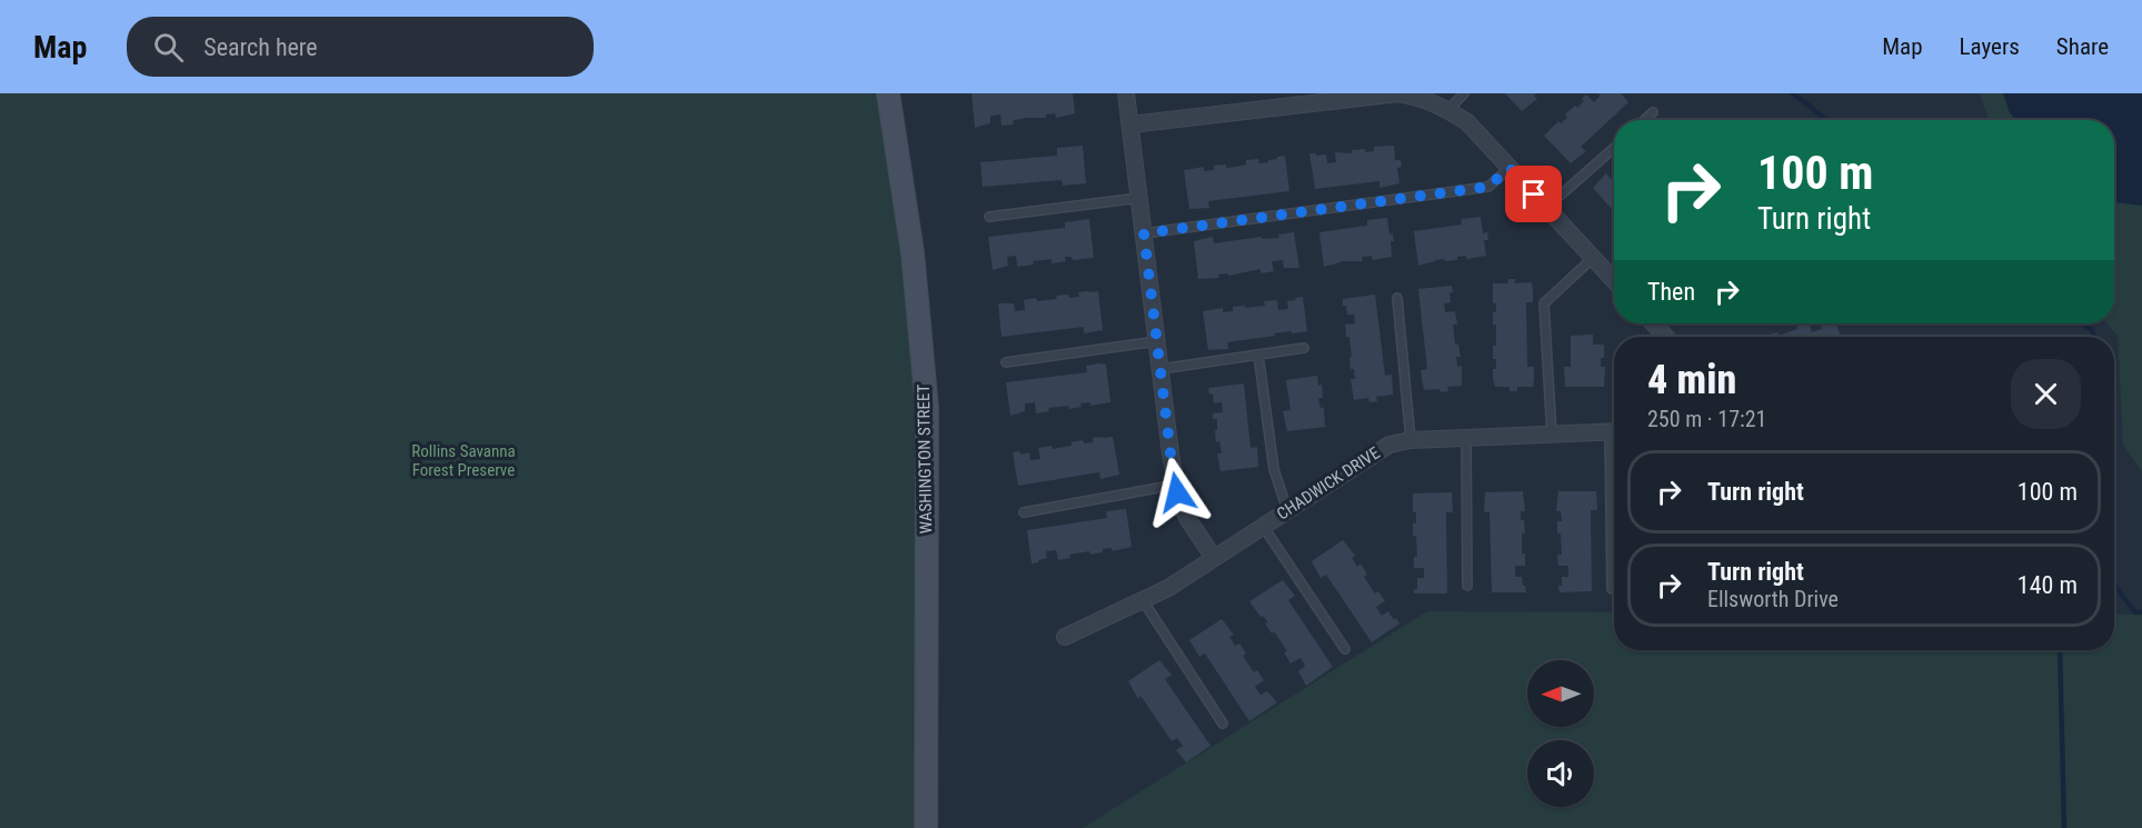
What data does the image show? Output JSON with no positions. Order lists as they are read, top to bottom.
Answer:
{
  "streets": {
    "main road": ["WASHINGTON STREET"],
    "street": ["CHADWICK DRIVE"]
  },
  "parks": ["Rollins Savanna Forest Preserve"],
  "north": "left",
  "page": {
    "header": "Map",
    "search": "Search here",
    "nav": ["Map", "Layers", "Share"],
    "turn": ["100 m", "Turn right"],
    "then": "Then",
    "heading": ["4 min", "250 m · 17:21"],
    "list": [
      {
        "name": "Turn right",
        "value": "100 m"
      },
      {
        "name": "Turn right",
        "note": "Ellsworth Drive",
        "value": "140 m"
      }
    ]
  }
}
